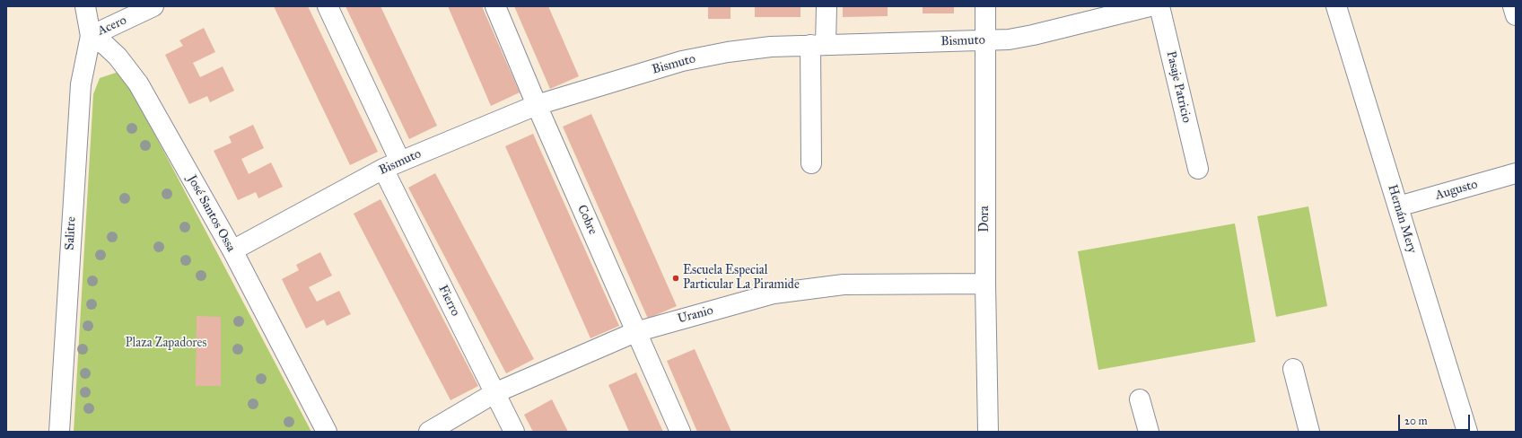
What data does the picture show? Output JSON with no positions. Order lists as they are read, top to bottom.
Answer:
{
  "streets": {
    "street": [
      "Acero",
      "Bismuto",
      "Pasaje Patricio",
      "Augusto",
      "José Santos Ossa",
      "Dora",
      "Hernán Mery",
      "Cobre",
      "Salitre",
      "Fierro",
      "Uranio"
    ]
  },
  "crossings": [
    ["Acero", "José Santos Ossa"],
    ["Acero", "Salitre"],
    ["Bismuto", "José Santos Ossa"],
    ["Bismuto", "Dora"],
    ["Bismuto", "Cobre"],
    ["Bismuto", "Fierro"],
    ["Augusto", "Hernán Mery"],
    ["José Santos Ossa", "Salitre"],
    ["Dora", "Uranio"],
    ["Cobre", "Uranio"],
    ["Fierro", "Uranio"]
  ],
  "parks": ["Plaza Zapadores"],
  "places": ["Escuela Especial Particular La Piramide"],
  "scale_bar": "20 m"
}
